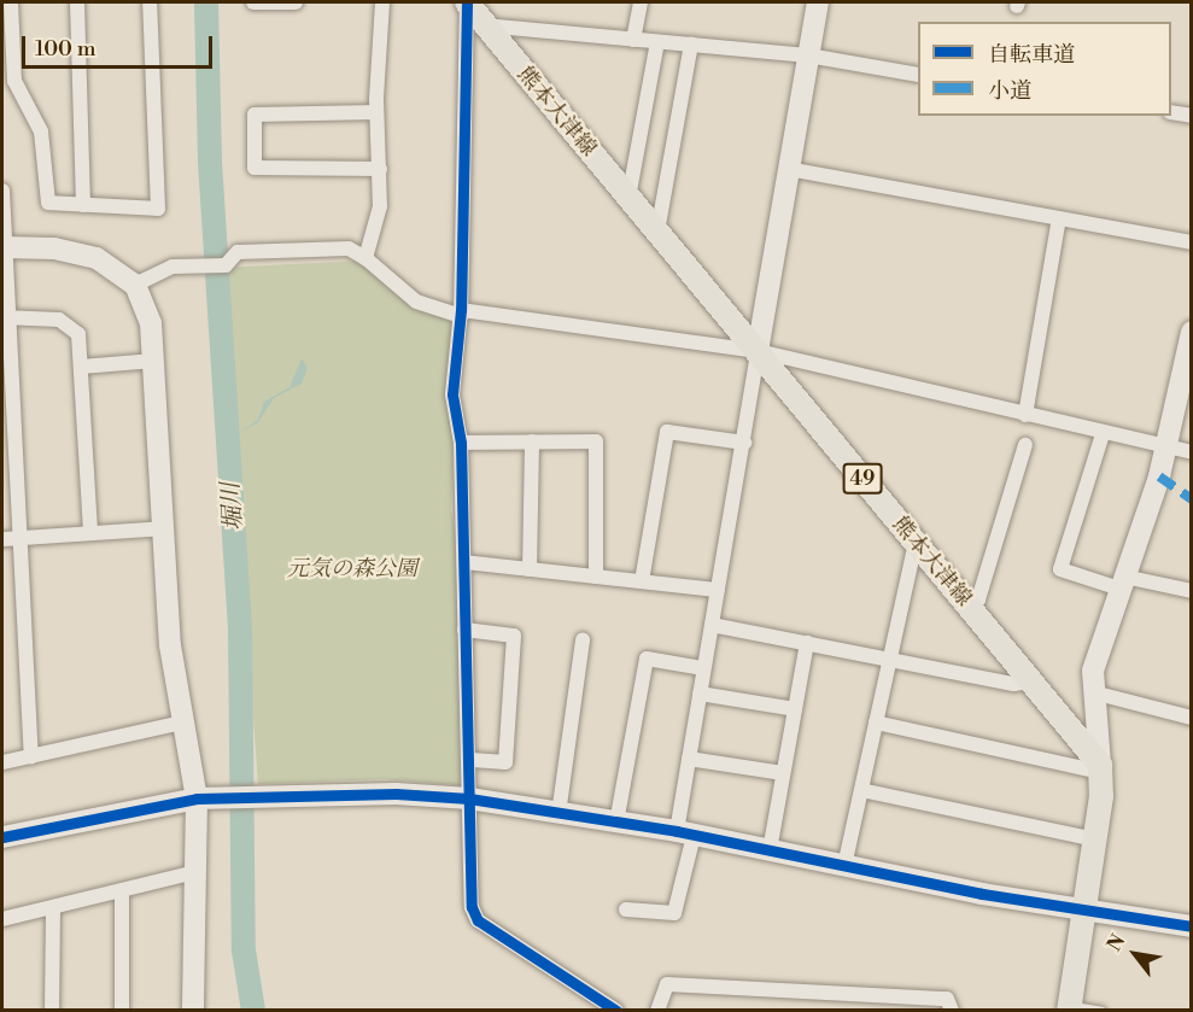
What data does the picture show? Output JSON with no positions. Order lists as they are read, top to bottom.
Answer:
{
  "streets": {
    "main road": ["熊本大津線", "49"]
  },
  "water": ["堀川"],
  "parks": ["元気の森公園"],
  "legend": ["自転車道", "小道"],
  "scale_bar": "100 m",
  "north": "top left"
}
